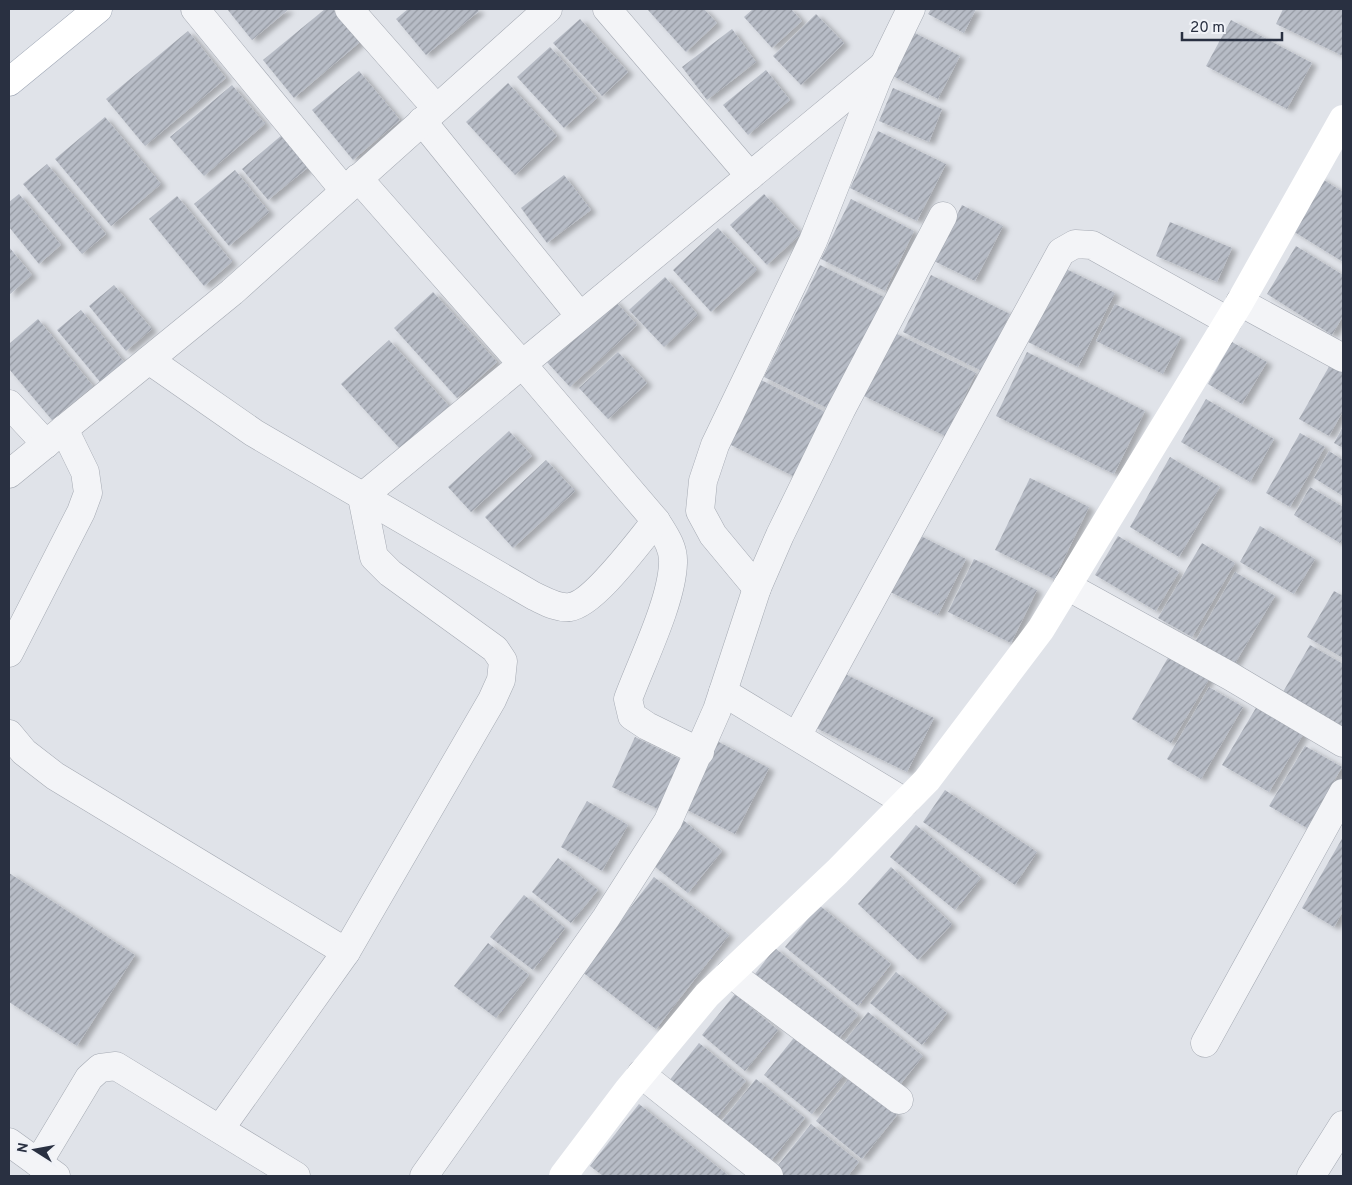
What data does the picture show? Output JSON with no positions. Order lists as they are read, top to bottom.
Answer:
{
  "scale_bar": "20 m",
  "north": "left"
}
